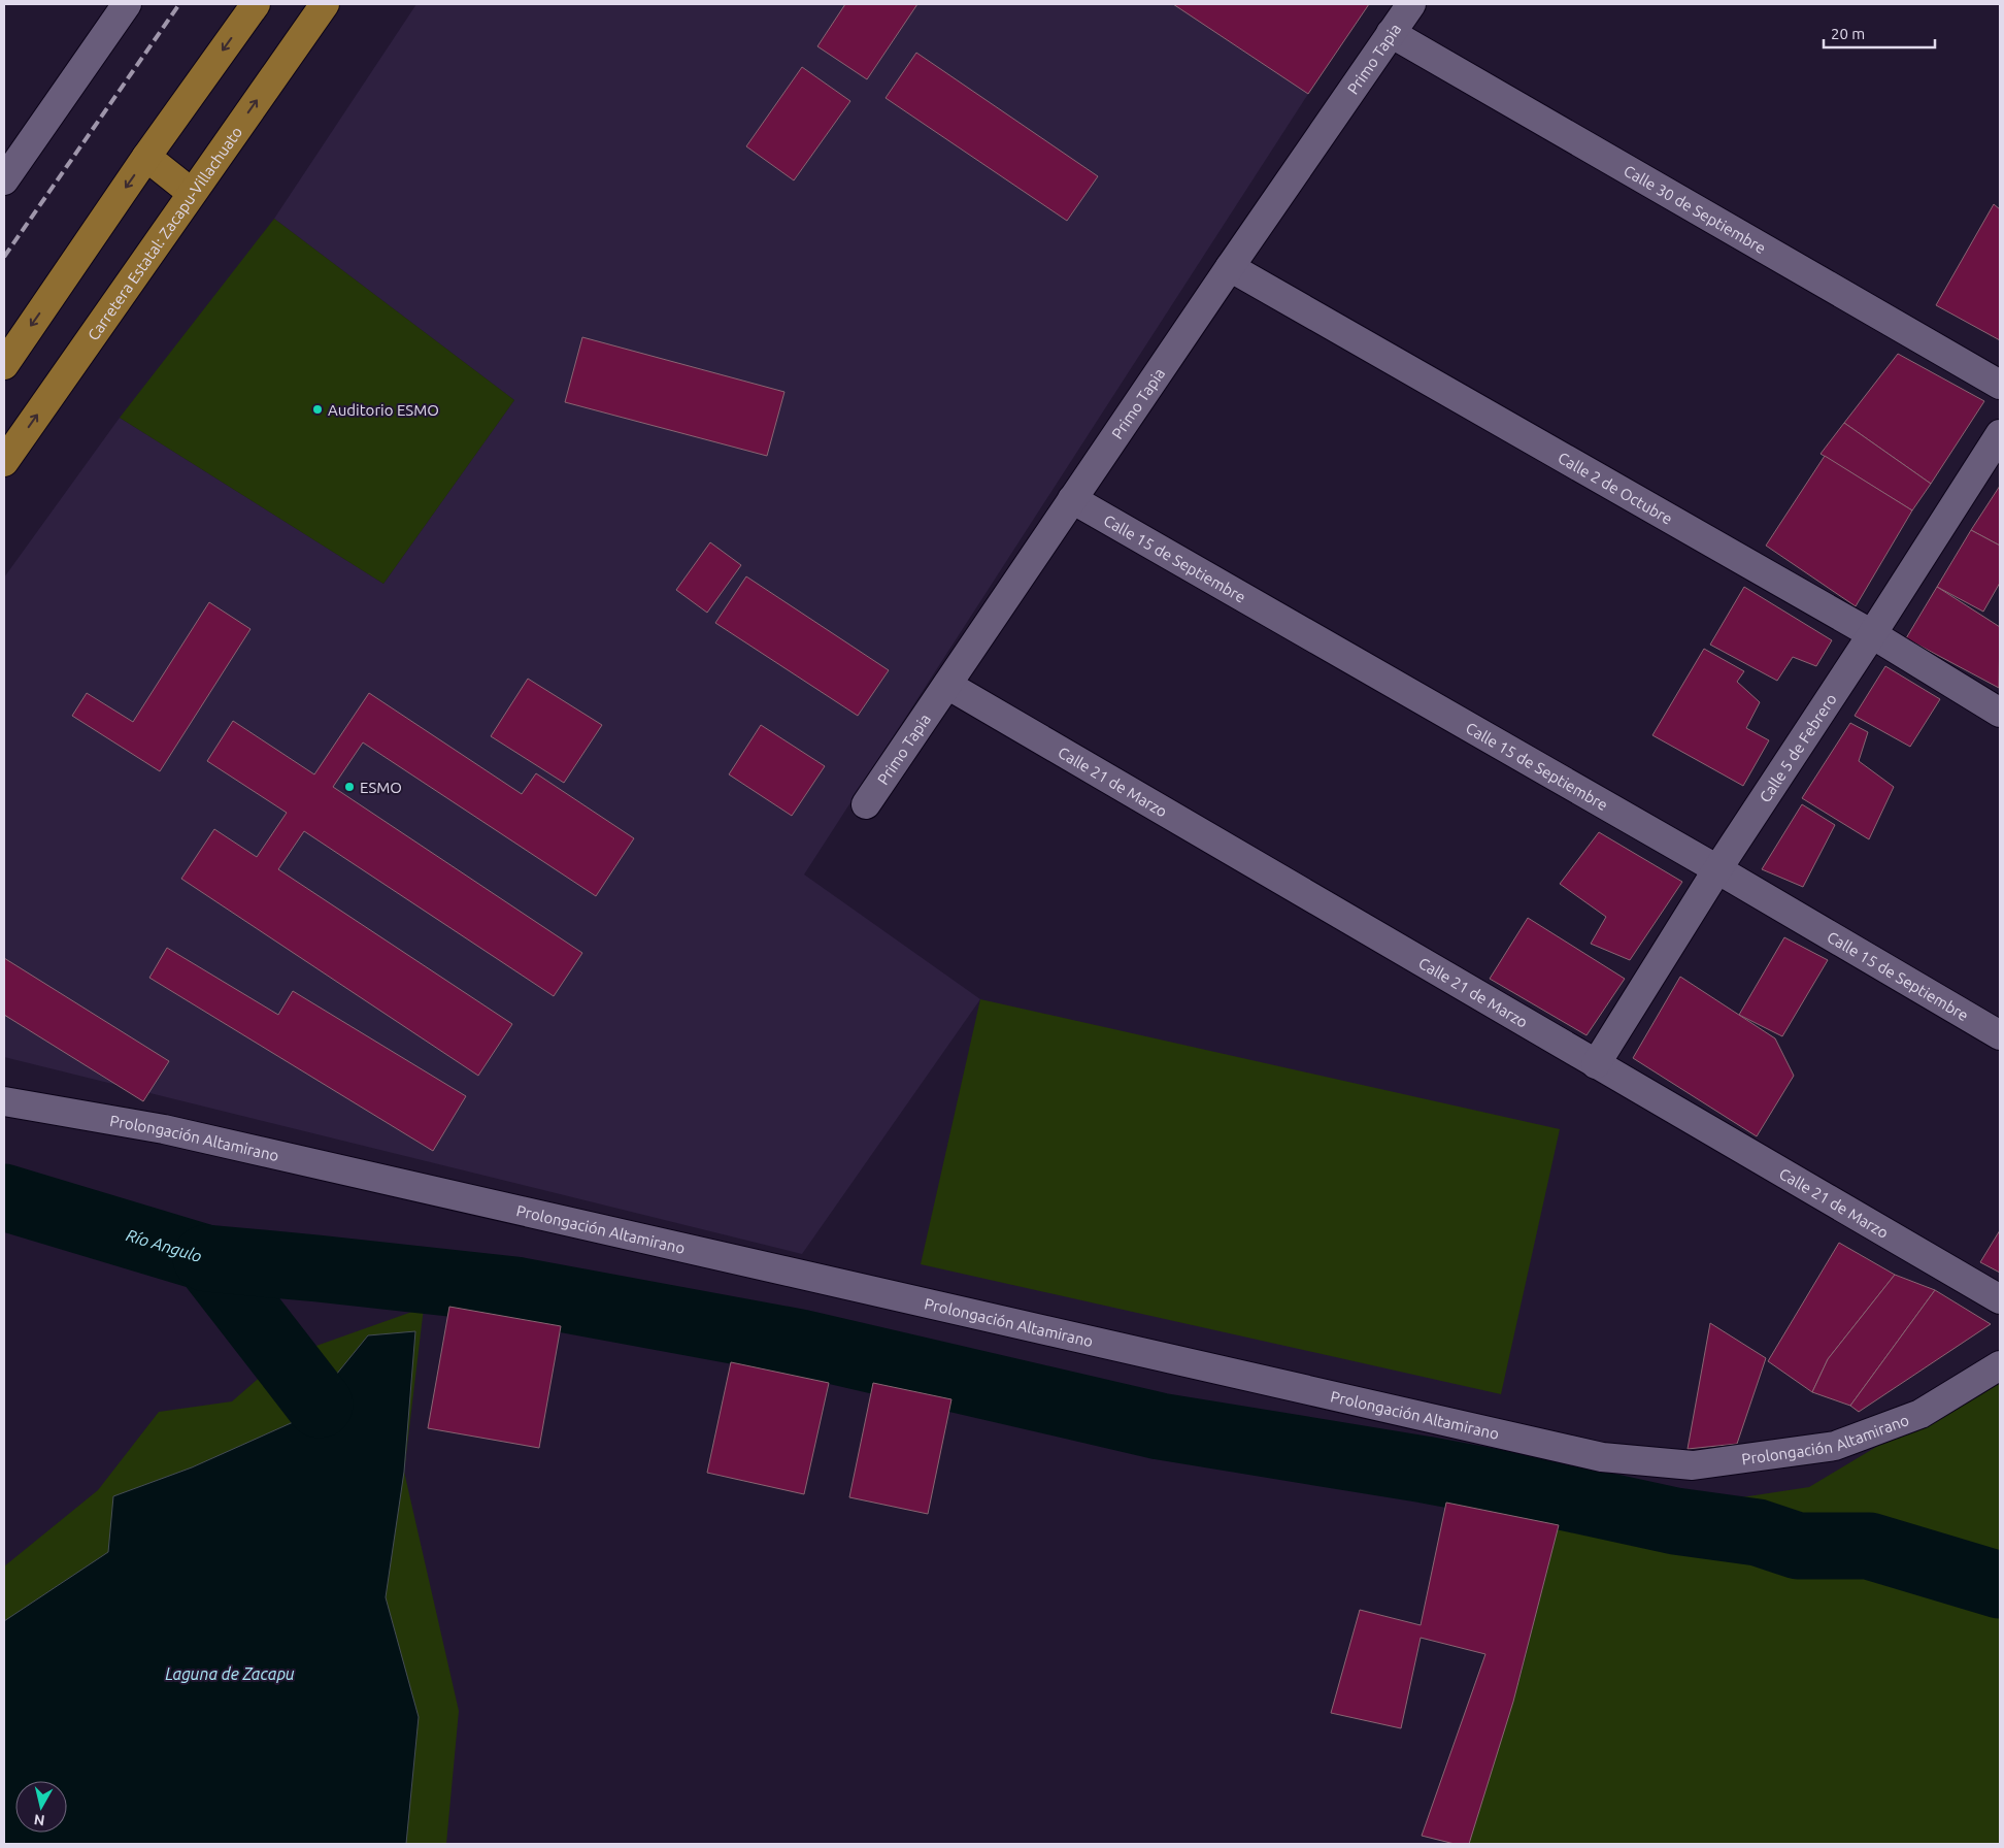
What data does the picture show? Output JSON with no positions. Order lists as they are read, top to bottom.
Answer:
{
  "streets": {
    "main road": ["Carretera Estatal: Zacapu-Villachuato"],
    "street": [
      "Primo Tapia",
      "Calle 30 de Septiembre",
      "Calle 2 de Octubre",
      "Calle 15 de Septiembre",
      "Calle 5 de Febrero",
      "Calle 21 de Marzo",
      "Prolongación Altamirano"
    ]
  },
  "crossings": [
    ["Primo Tapia", "Calle 30 de Septiembre"],
    ["Primo Tapia", "Calle 2 de Octubre"],
    ["Primo Tapia", "Calle 15 de Septiembre"],
    ["Primo Tapia", "Calle 21 de Marzo"],
    ["Calle 2 de Octubre", "Calle 5 de Febrero"],
    ["Calle 15 de Septiembre", "Calle 5 de Febrero"],
    ["Calle 5 de Febrero", "Calle 21 de Marzo"]
  ],
  "water": ["Río Angulo", "Laguna de Zacapu"],
  "places": ["Auditorio ESMO", "ESMO"],
  "scale_bar": "20 m",
  "north": "bottom"
}
